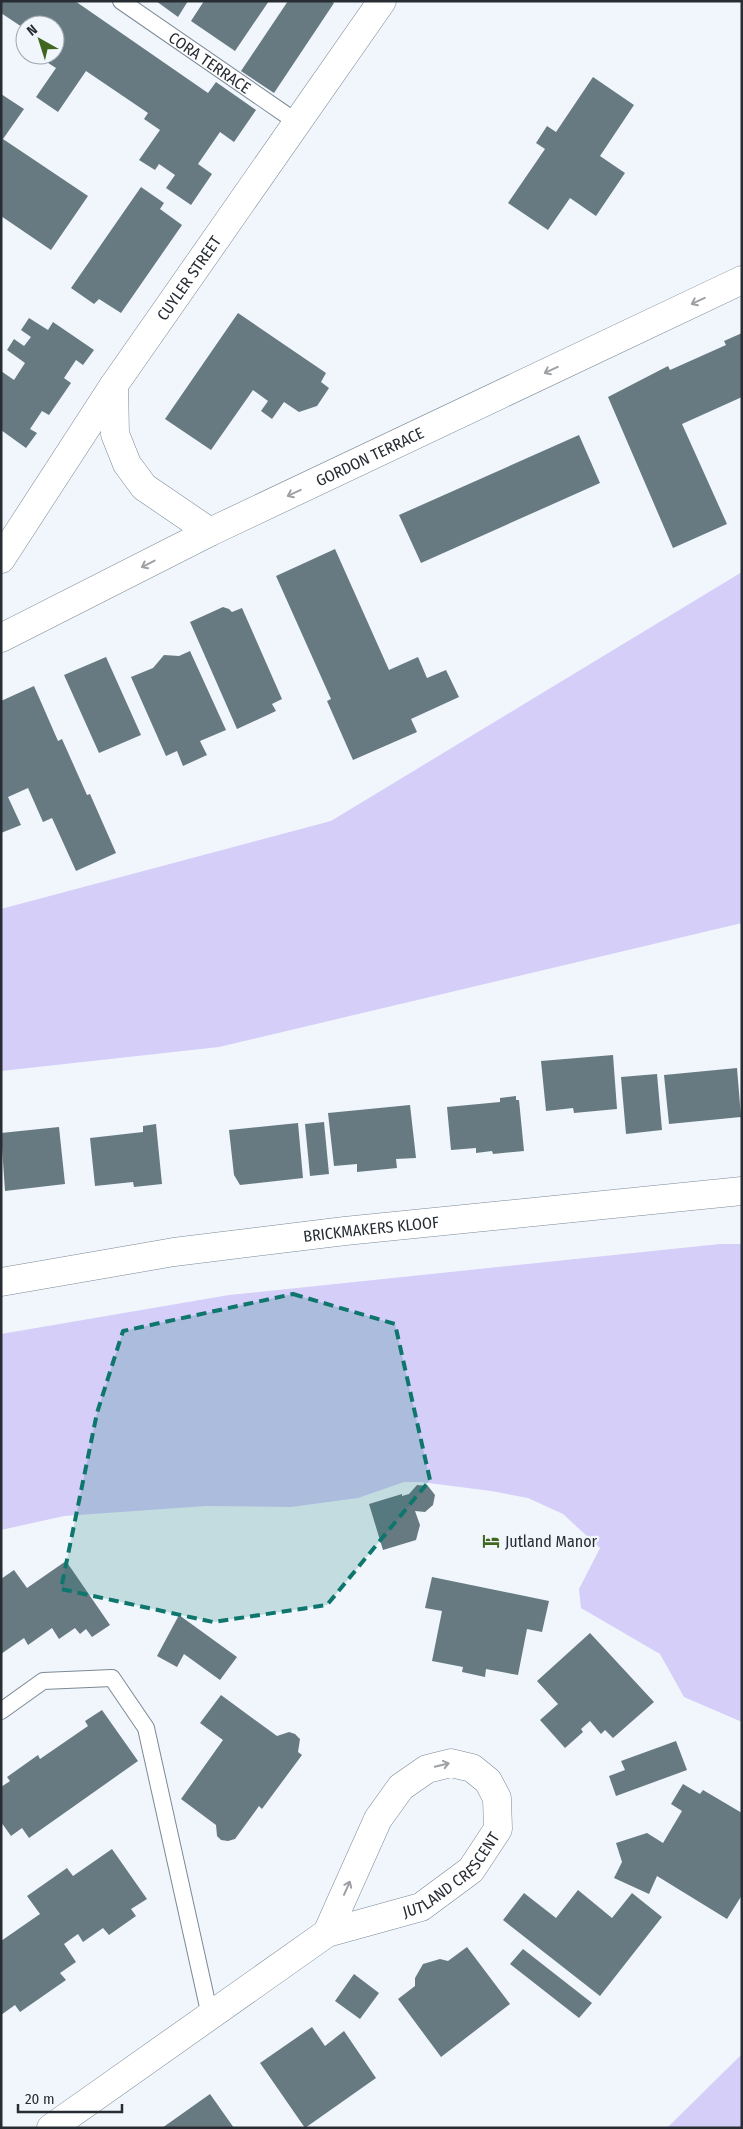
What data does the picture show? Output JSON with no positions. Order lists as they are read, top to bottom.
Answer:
{
  "streets": {
    "street": [
      "CUYLER STREET",
      "GORDON TERRACE",
      "BRICKMAKERS KLOOF",
      "JUTLAND CRESCENT"
    ],
    "lane": ["CORA TERRACE"]
  },
  "crossings": [
    ["CORA TERRACE", "CUYLER STREET"]
  ],
  "one_way": ["GORDON TERRACE"],
  "places": {
    "hotel": ["Jutland Manor"]
  },
  "scale_bar": "20 m",
  "north": "top left"
}
